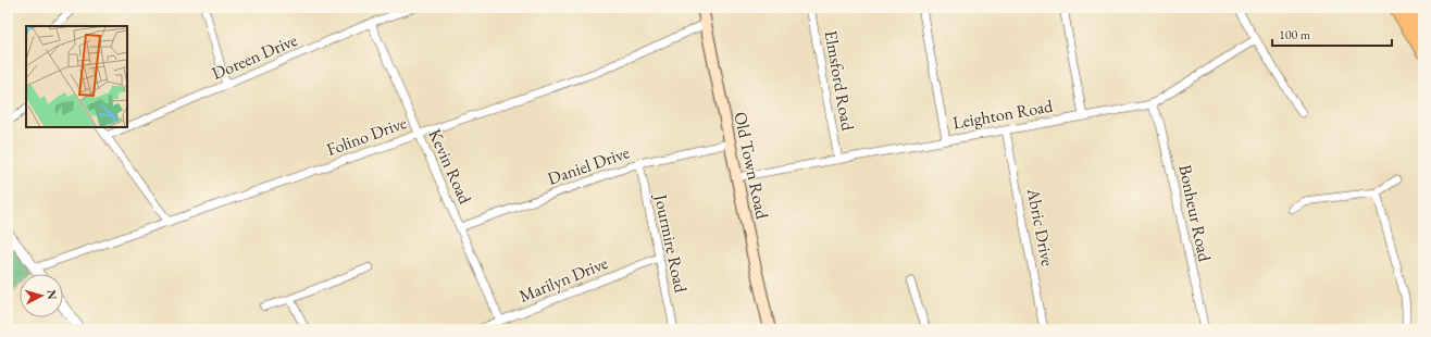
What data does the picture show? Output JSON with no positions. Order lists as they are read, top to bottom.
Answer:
{
  "streets": {
    "main road": ["Old Town Road"],
    "street": [
      "Doreen Drive",
      "Elmsford Road",
      "Leighton Road",
      "Folino Drive",
      "Daniel Drive",
      "Kevin Road",
      "Bonheur Road",
      "Abric Drive",
      "Jourmire Road",
      "Marilyn Drive"
    ]
  },
  "crossings": [
    ["Doreen Drive", "Kevin Road"],
    ["Elmsford Road", "Leighton Road"],
    ["Leighton Road", "Old Town Road"],
    ["Leighton Road", "Bonheur Road"],
    ["Leighton Road", "Abric Drive"],
    ["Folino Drive", "Old Town Road"],
    ["Folino Drive", "Kevin Road"],
    ["Daniel Drive", "Old Town Road"],
    ["Daniel Drive", "Kevin Road"],
    ["Daniel Drive", "Jourmire Road"],
    ["Kevin Road", "Marilyn Drive"],
    ["Jourmire Road", "Marilyn Drive"]
  ],
  "scale_bar": "100 m",
  "north": "right"
}
